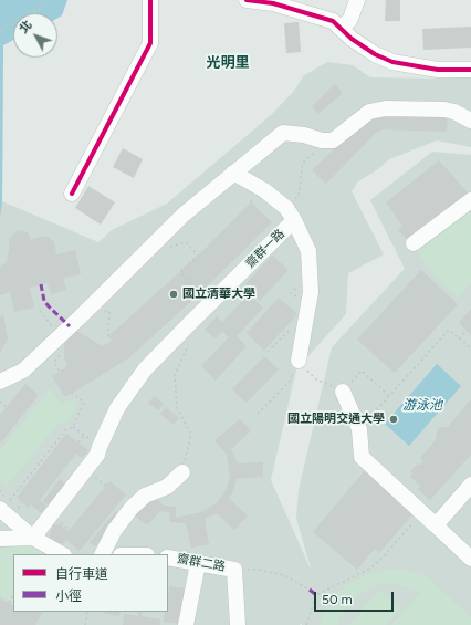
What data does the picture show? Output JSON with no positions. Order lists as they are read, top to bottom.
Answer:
{
  "streets": {
    "street": ["齋群一路", "齋群二路"]
  },
  "districts": ["光明里"],
  "water": ["游泳池"],
  "places": ["國立清華大學", "國立陽明交通大學"],
  "legend": ["自行車道", "小徑"],
  "scale_bar": "50 m",
  "north": "top left"
}
